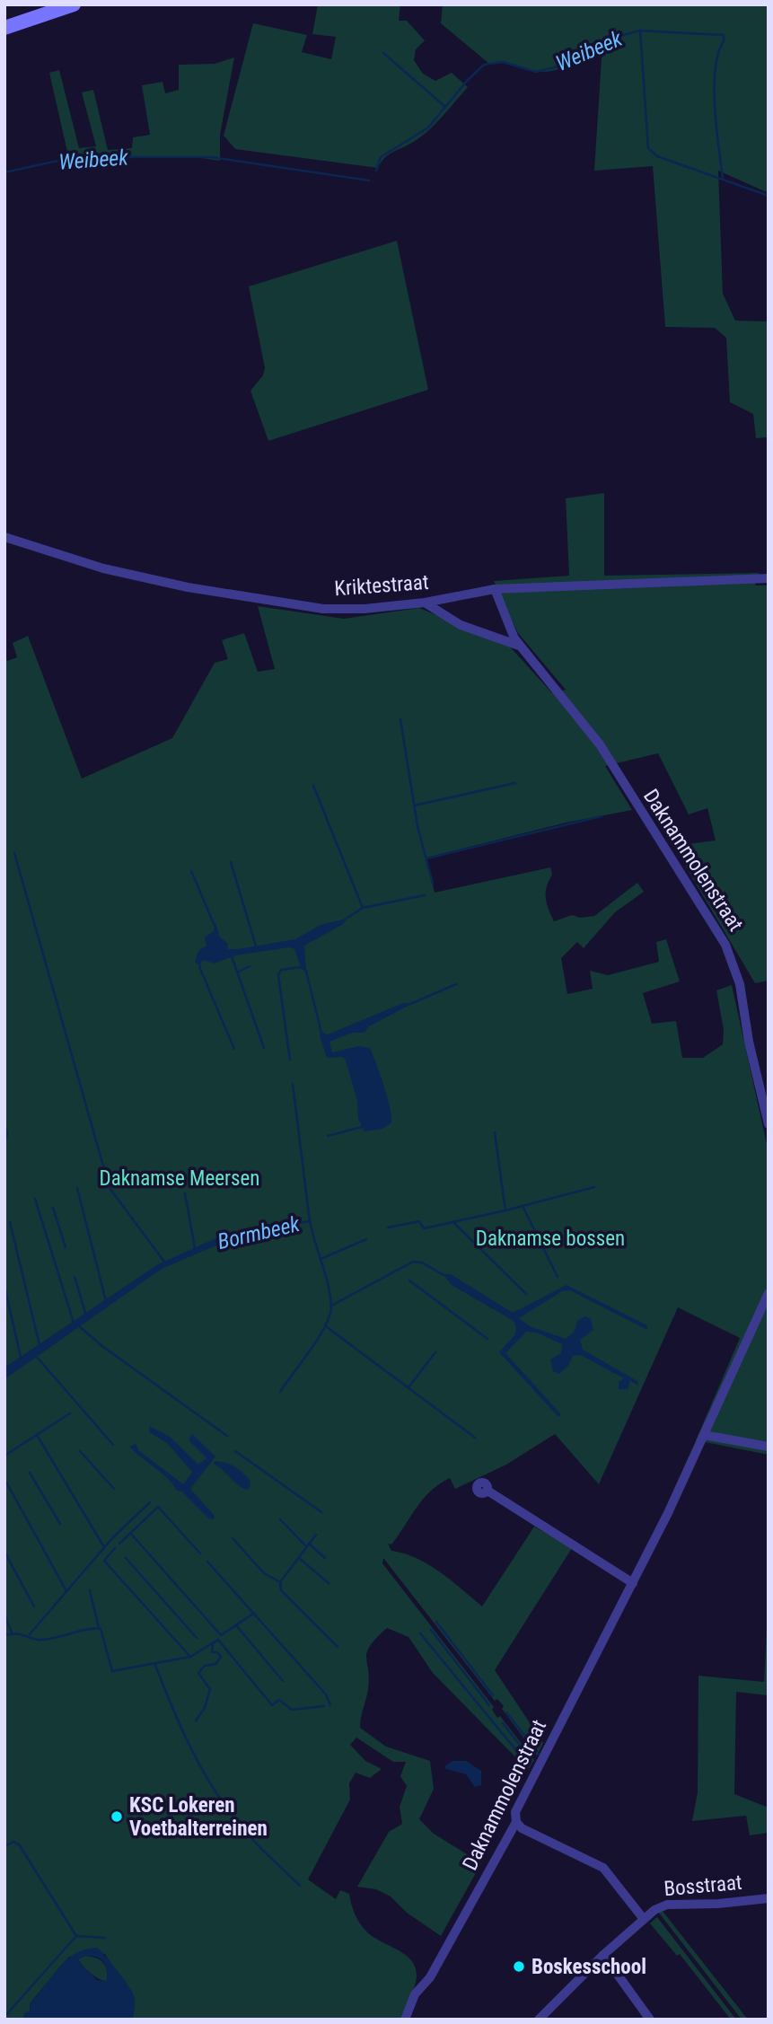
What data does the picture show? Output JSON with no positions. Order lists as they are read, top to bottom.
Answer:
{
  "streets": {
    "street": ["Kriktestraat", "Daknammolenstraat", "Bosstraat"]
  },
  "crossings": [
    ["Kriktestraat", "Daknammolenstraat"]
  ],
  "water": ["Weibeek", "Bormbeek"],
  "parks": ["Daknamse Meersen", "Daknamse bossen"],
  "places": ["KSC Lokeren Voetbalterreinen", "Boskesschool"]
}
